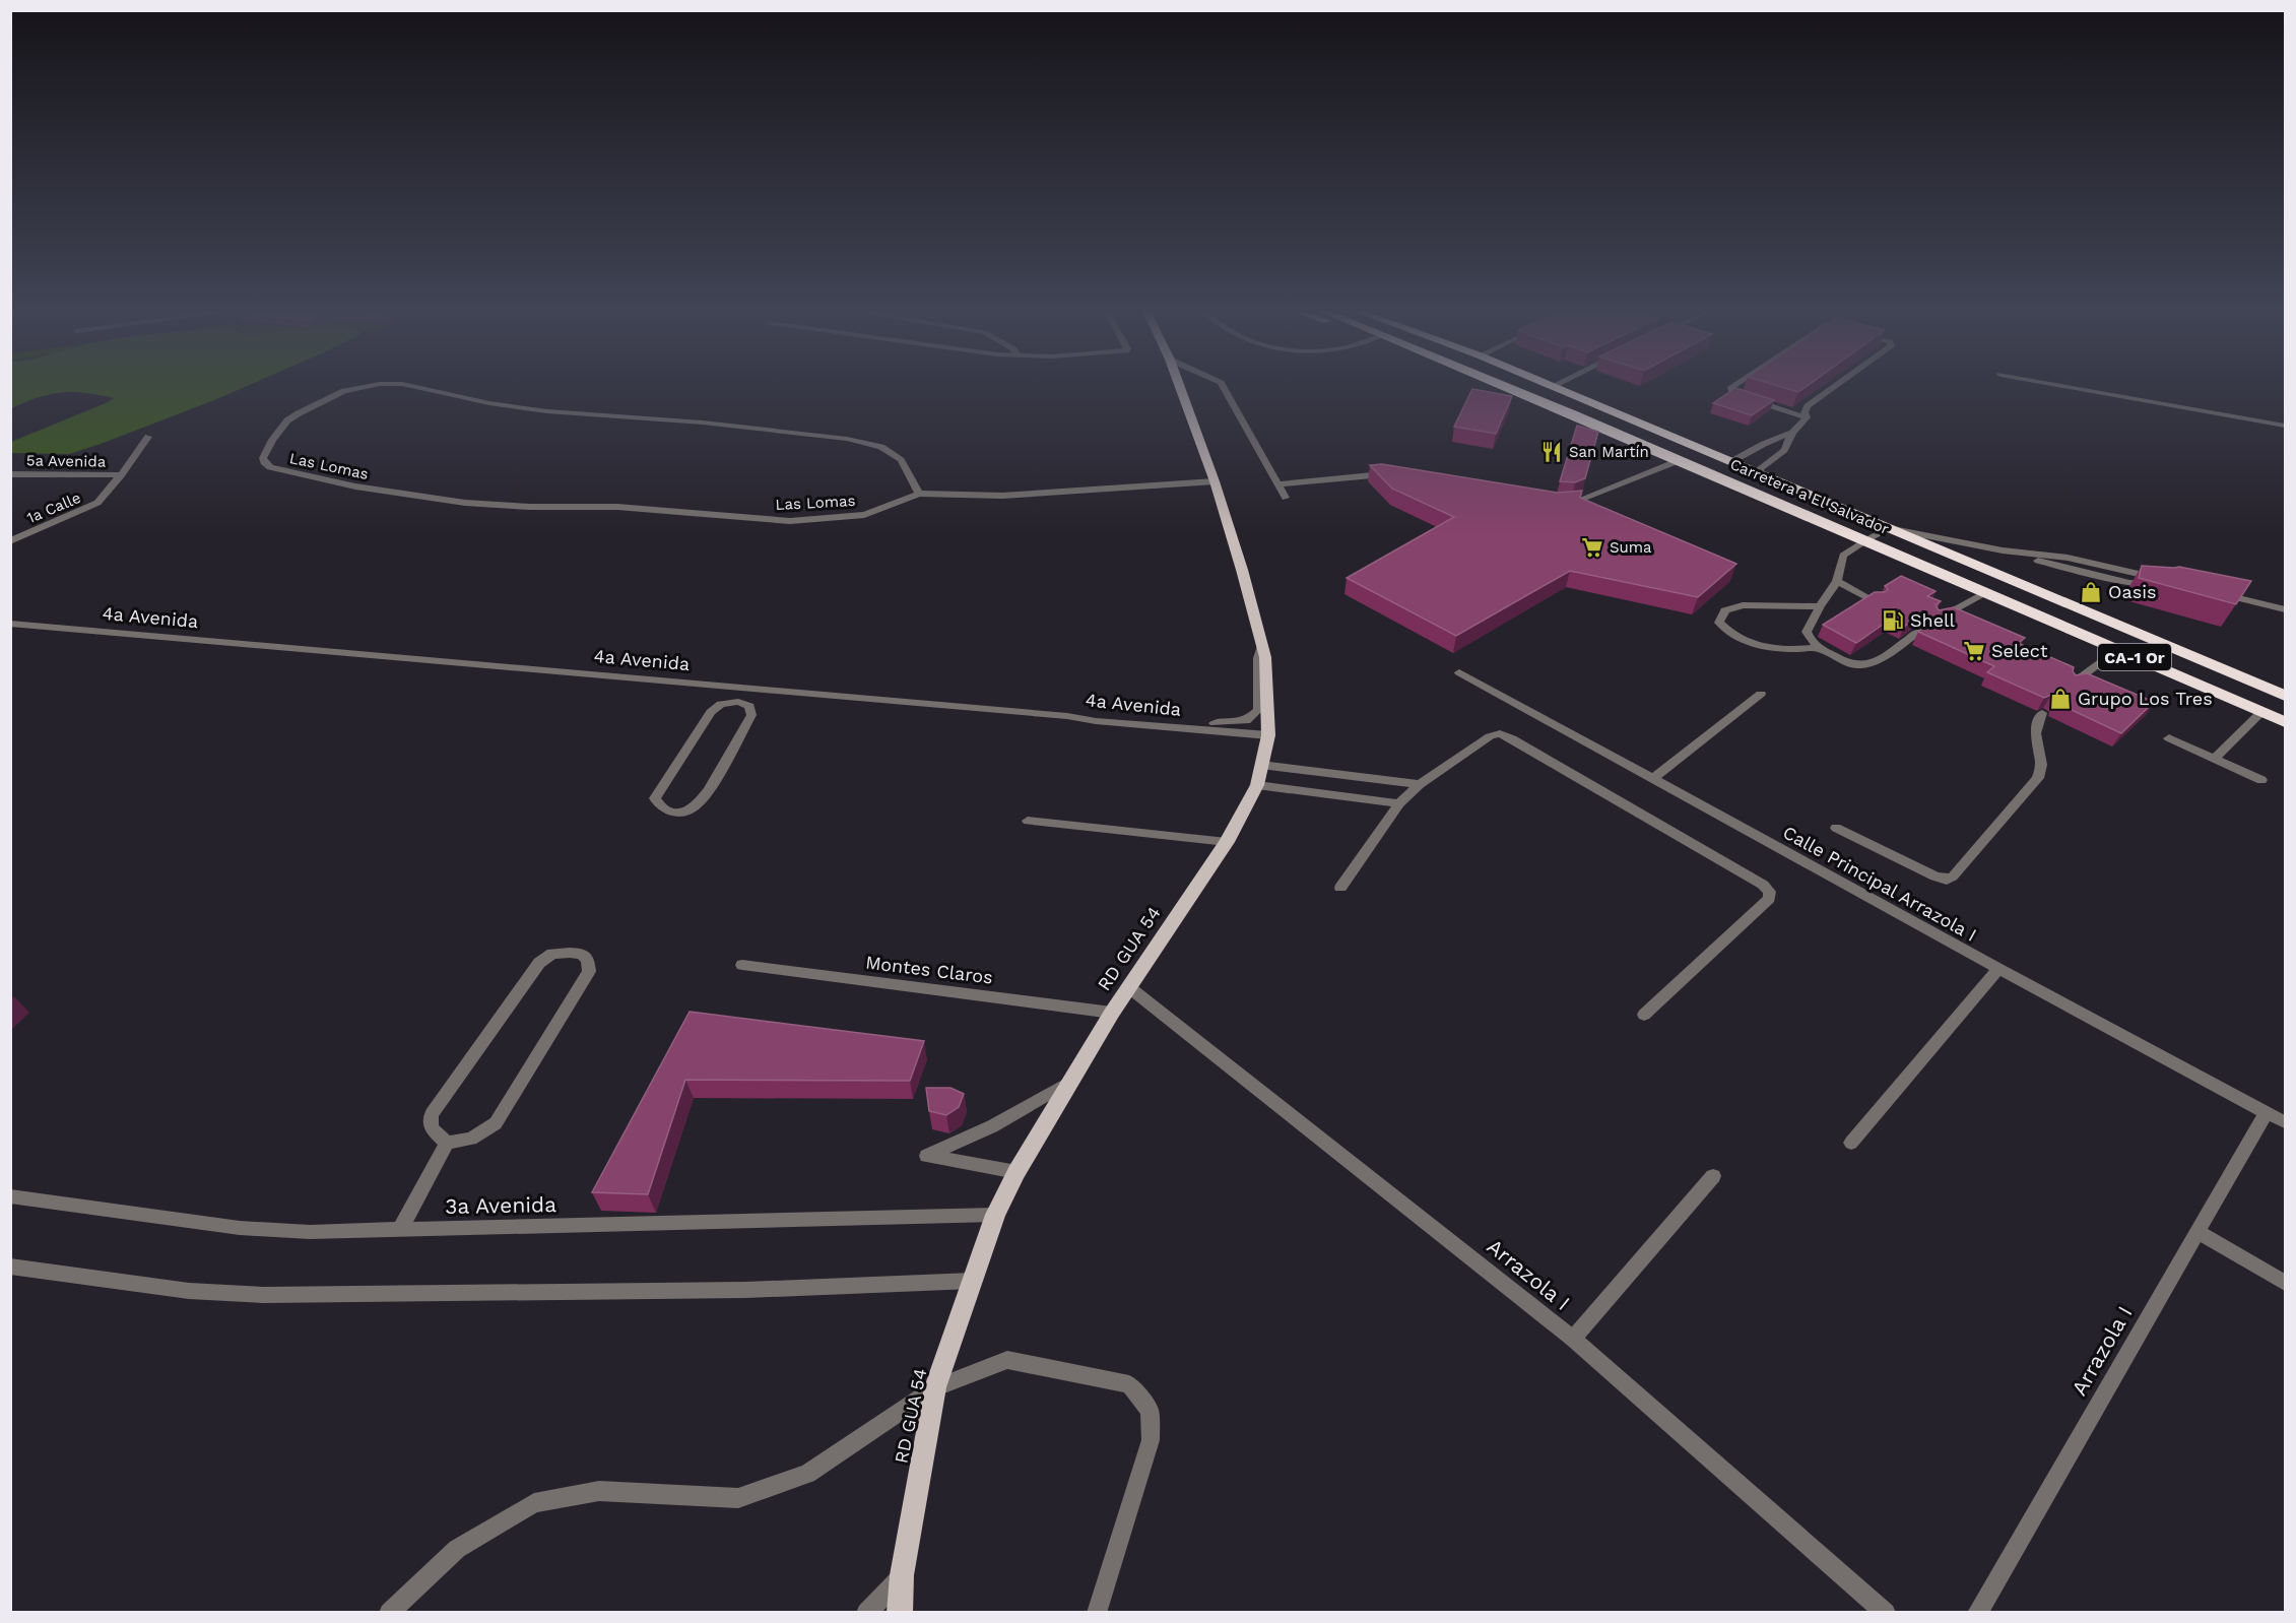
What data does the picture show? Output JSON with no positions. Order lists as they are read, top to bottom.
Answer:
{
  "streets": {
    "highway": ["Carretera a El Salvador", "CA-1 Or"],
    "main road": ["RD GUA 54"],
    "street": [
      "5a Avenida",
      "Las Lomas",
      "1a Calle",
      "4a Avenida",
      "Calle Principal Arrazola I",
      "Montes Claros",
      "3a Avenida",
      "Arrazola I"
    ]
  },
  "crossings": [
    ["5a Avenida", "1a Calle"],
    ["Las Lomas", "RD GUA 54"],
    ["4a Avenida", "RD GUA 54"],
    ["Calle Principal Arrazola I", "Arrazola I"],
    ["RD GUA 54", "Montes Claros"],
    ["RD GUA 54", "3a Avenida"],
    ["RD GUA 54", "Arrazola I"]
  ],
  "places": {
    "restaurant": ["San Martín"],
    "supermarket": ["Suma", "Select"],
    "shop": ["Oasis", "Grupo Los Tres"],
    "fuel station": ["Shell"]
  }
}
